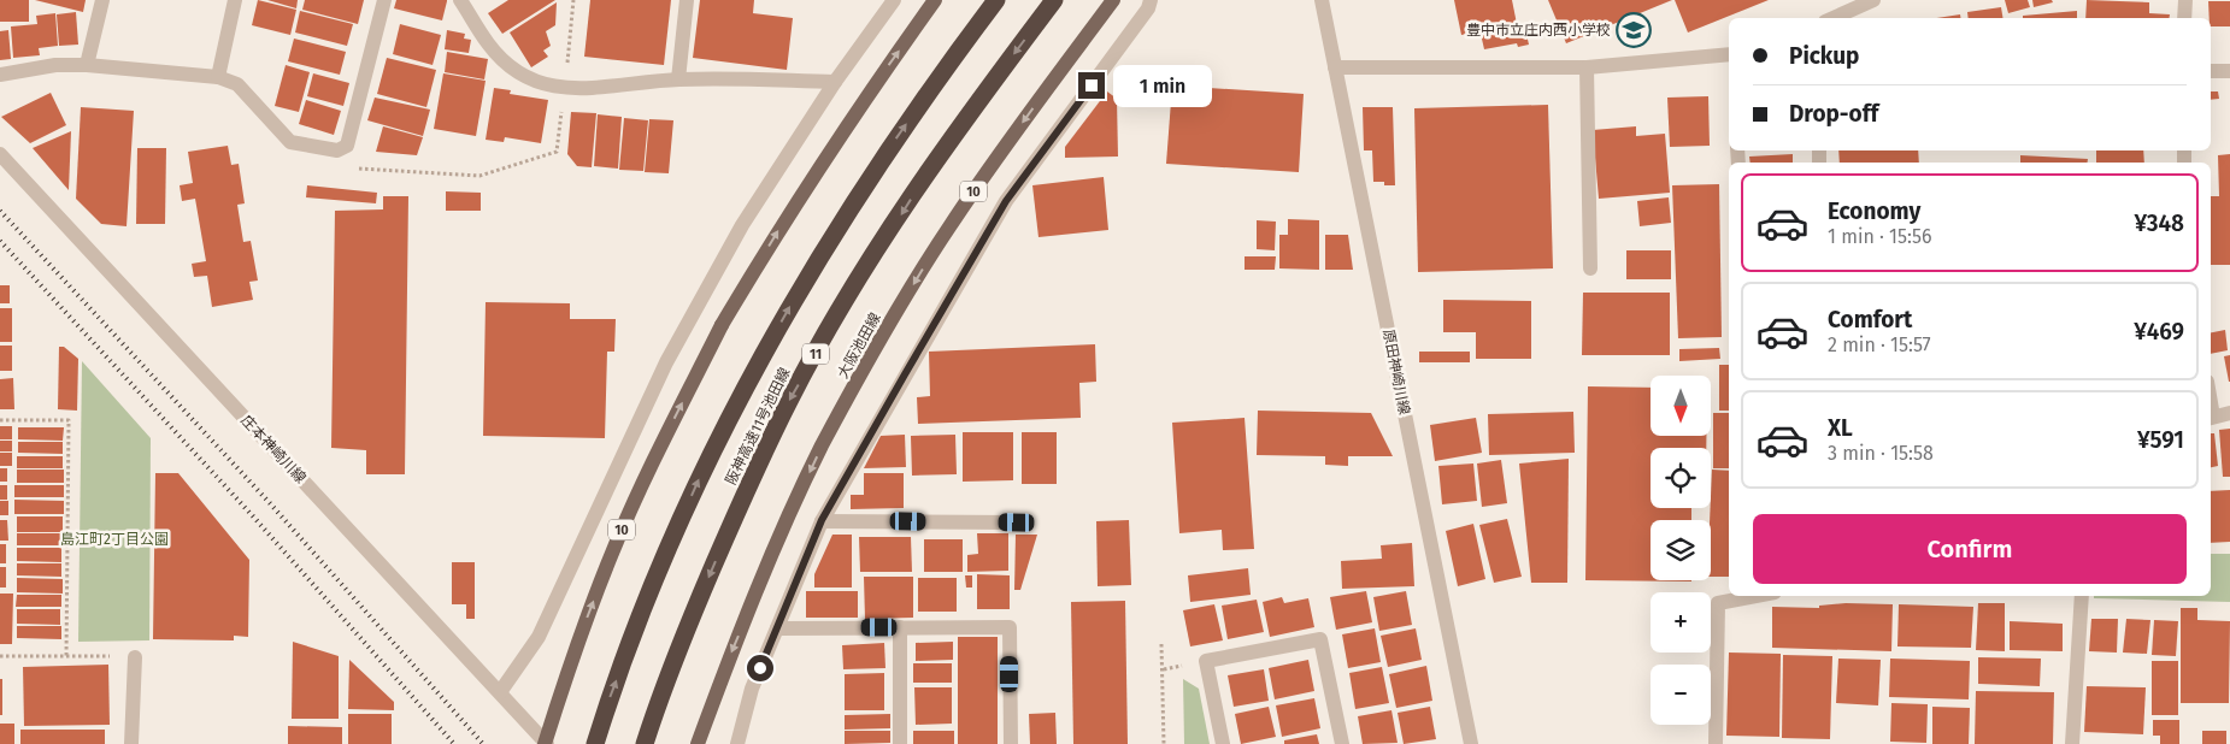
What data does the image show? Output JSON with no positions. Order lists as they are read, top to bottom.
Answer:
{
  "streets": {
    "highway": ["11", "阪神高速11号池田線"],
    "main road": ["10", "大阪池田線"],
    "street": ["原田神崎川線", "庄本神崎川線"]
  },
  "crossings": [
    ["10", "庄本神崎川線"]
  ],
  "one_way": ["大阪池田線"],
  "parks": ["島江町2丁目公園"],
  "places": {
    "school or university": ["豊中市立庄内西小学校"]
  },
  "north": "bottom",
  "page": {
    "banner": ["Pickup", "Drop-off"],
    "bubble": "1 min",
    "list": [
      {
        "name": "Economy",
        "note": "1 min · 15:56",
        "value": "¥348"
      },
      {
        "name": "Comfort",
        "note": "2 min · 15:57",
        "value": "¥469"
      },
      {
        "name": "XL",
        "note": "3 min · 15:58",
        "value": "¥591"
      }
    ],
    "map_buttons": ["+", "−"],
    "buttons": "Confirm"
  }
}
